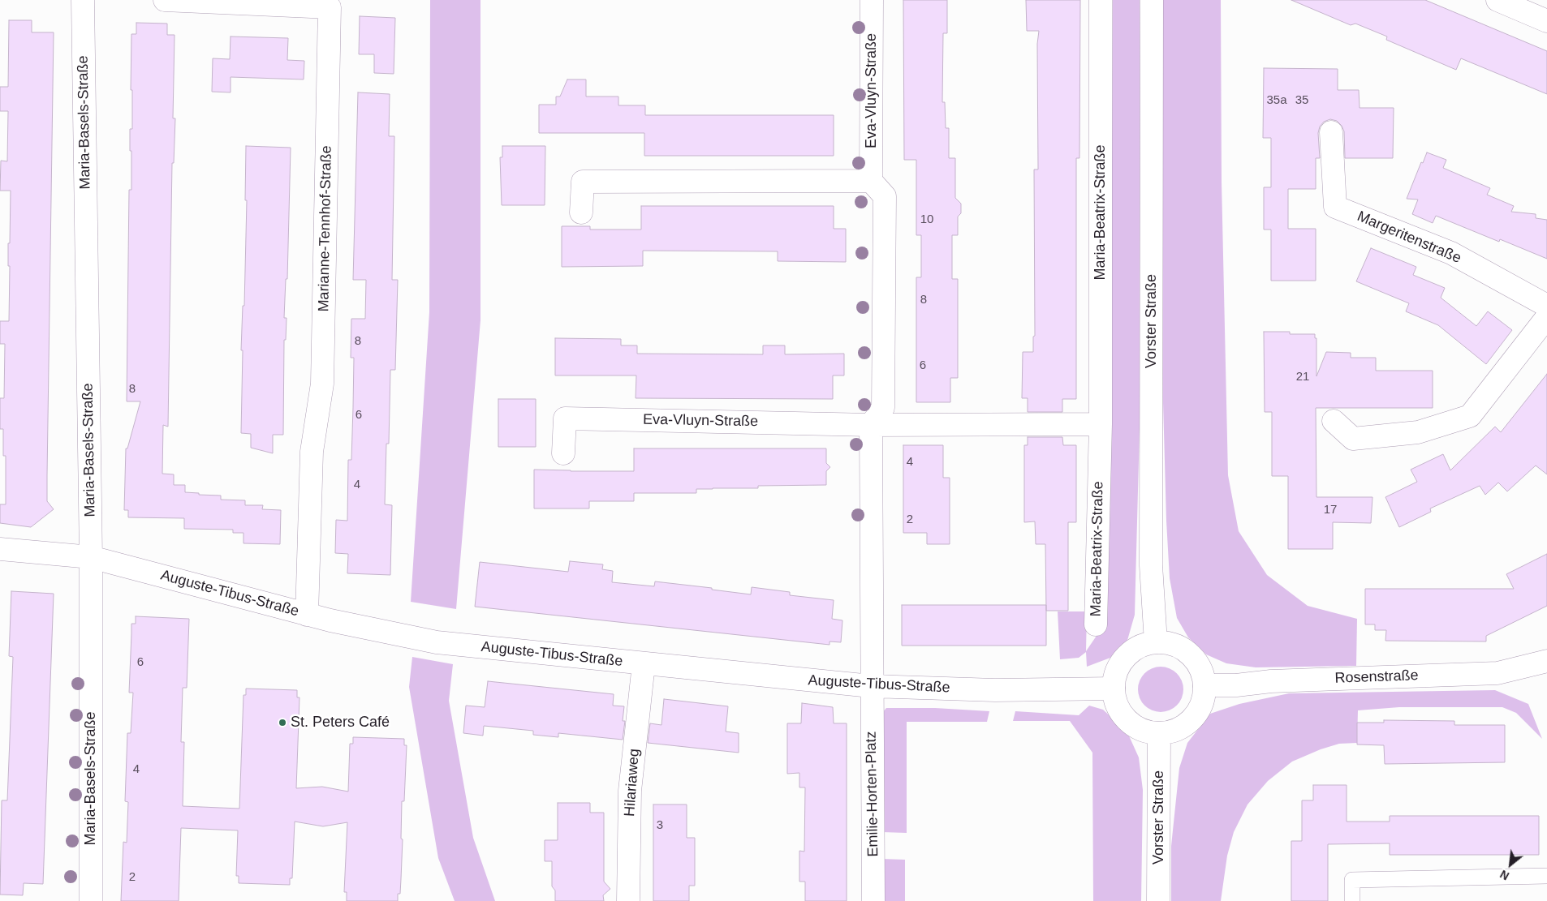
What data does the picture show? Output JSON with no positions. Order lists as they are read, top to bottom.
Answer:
{
  "streets": {
    "street": [
      "Eva-Vluyn-Straße",
      "Maria-Basels-Straße",
      "Maria-Beatrix-Straße",
      "Marianne-Tennhof-Straße",
      "Margeritenstraße",
      "Vorster Straße",
      "Auguste-Tibus-Straße",
      "Rosenstraße",
      "Hilariaweg",
      "Emilie-Horten-Platz"
    ]
  },
  "crossings": [
    ["Maria-Basels-Straße", "Auguste-Tibus-Straße"],
    ["Marianne-Tennhof-Straße", "Auguste-Tibus-Straße"],
    ["Vorster Straße", "Auguste-Tibus-Straße"],
    ["Vorster Straße", "Rosenstraße"],
    ["Auguste-Tibus-Straße", "Rosenstraße"],
    ["Auguste-Tibus-Straße", "Hilariaweg"],
    ["Auguste-Tibus-Straße", "Emilie-Horten-Platz"]
  ],
  "places": ["St. Peters Café"],
  "house_numbers": [
    "35a",
    "35",
    "10",
    "8",
    "8",
    "6",
    "21",
    "8",
    "6",
    "4",
    "4",
    "17",
    "2",
    "6",
    "4",
    "3",
    "2"
  ],
  "north": "bottom left"
}
